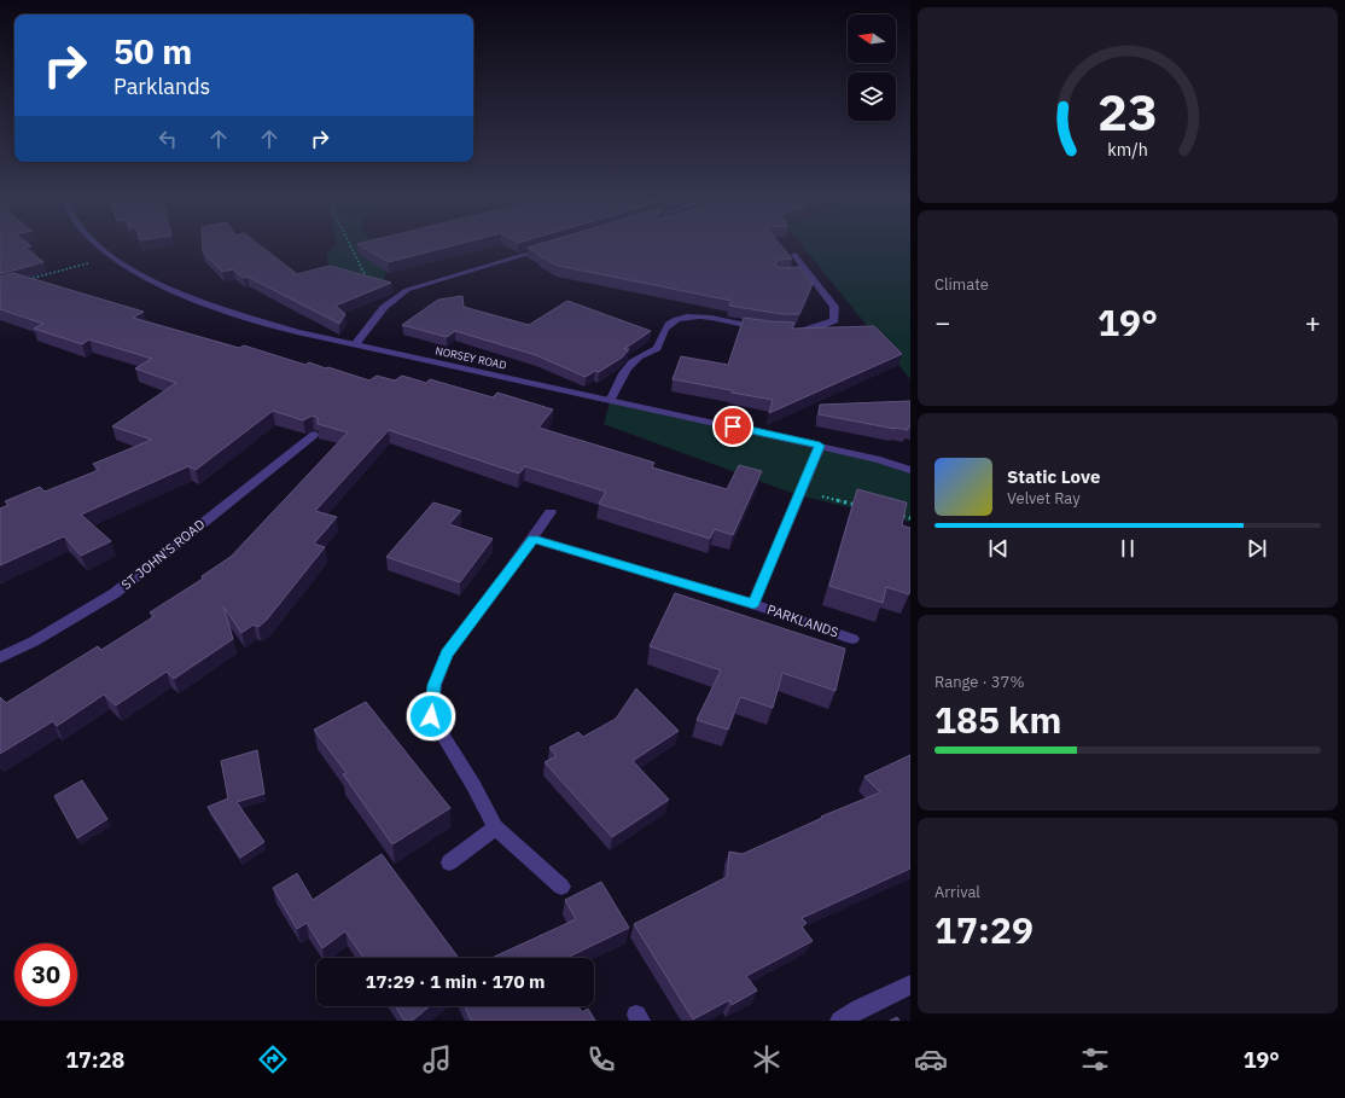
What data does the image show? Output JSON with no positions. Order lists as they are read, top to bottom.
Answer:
{
  "streets": {
    "street": ["NORSEY ROAD", "ST JOHN'S ROAD", "PARKLANDS"]
  },
  "crossings": [
    ["NORSEY ROAD", "PARKLANDS"]
  ],
  "north": "left",
  "page": {
    "turn": ["50 m", "Parklands"],
    "tile": [
      "Climate",
      ["Range · 37%", "185 km"],
      ["Arrival", "17:29"]
    ],
    "heat": ["−", "19°", "+"],
    "song": ["Static Love", "Velvet Ray"],
    "limit": "30",
    "trip": "17:29 · 1 min · 170 m",
    "tabs": ["17:28", "19°"],
    "gauge": ["23", "km/h"]
  }
}
